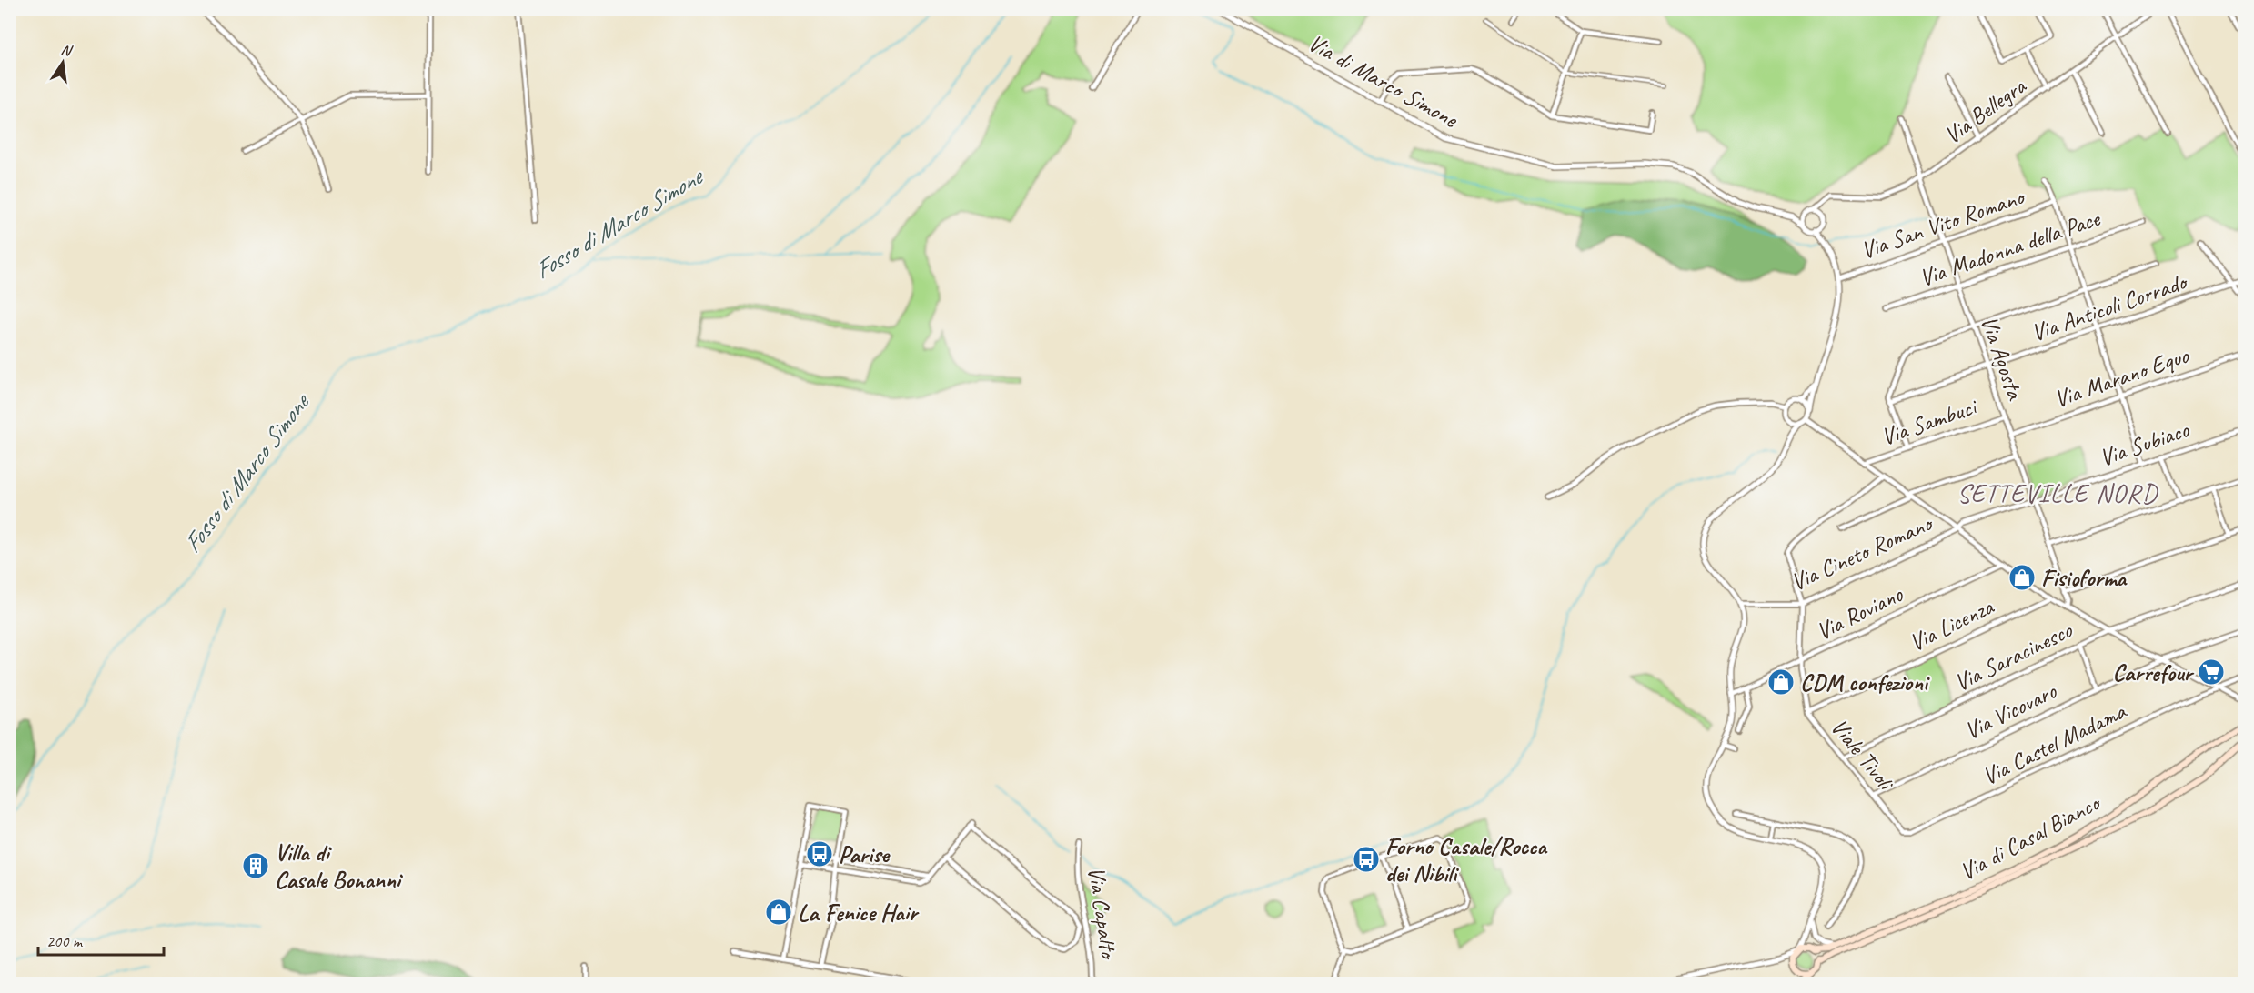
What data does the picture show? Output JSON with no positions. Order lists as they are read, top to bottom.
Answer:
{
  "streets": {
    "main road": ["Via di Casal Bianco"],
    "street": [
      "Via di Marco Simone",
      "Via Bellegra",
      "Via San Vito Romano",
      "Via Madonna della Pace",
      "Via Anticoli Corrado",
      "Via Agosta",
      "Via Marano Equo",
      "Via Sambuci",
      "Via Subiaco",
      "Via Cineto Romano",
      "Via Roviano",
      "Via Licenza",
      "Via Saracinesco",
      "Via Vicovaro",
      "Via Castel Madama",
      "Viale Tivoli",
      "Via Capalto"
    ]
  },
  "crossings": [
    ["Via di Marco Simone", "Via Bellegra"],
    ["Via Bellegra", "Via Agosta"],
    ["Via San Vito Romano", "Via Agosta"],
    ["Via Madonna della Pace", "Via Agosta"],
    ["Via Anticoli Corrado", "Via Agosta"],
    ["Via Agosta", "Via Marano Equo"],
    ["Via Agosta", "Via Sambuci"],
    ["Via Agosta", "Via Subiaco"],
    ["Via Subiaco", "Via Cineto Romano"],
    ["Via Cineto Romano", "Viale Tivoli"],
    ["Via Roviano", "Viale Tivoli"],
    ["Via Licenza", "Viale Tivoli"],
    ["Via Saracinesco", "Viale Tivoli"],
    ["Via Vicovaro", "Viale Tivoli"],
    ["Via Castel Madama", "Viale Tivoli"]
  ],
  "districts": ["SETTEVILLE NORD"],
  "water": ["Fosso di Marco Simone"],
  "places": {
    "shop": ["Fisioforma", "CDM confezioni", "La Fenice Hair"],
    "supermarket": ["Carrefour"],
    "bus stop": ["Parise", "Forno Casale/Rocca dei Nibili"],
    "building": ["Villa di Casale Bonanni"]
  },
  "scale_bar": "200 m",
  "north": "top"
}
